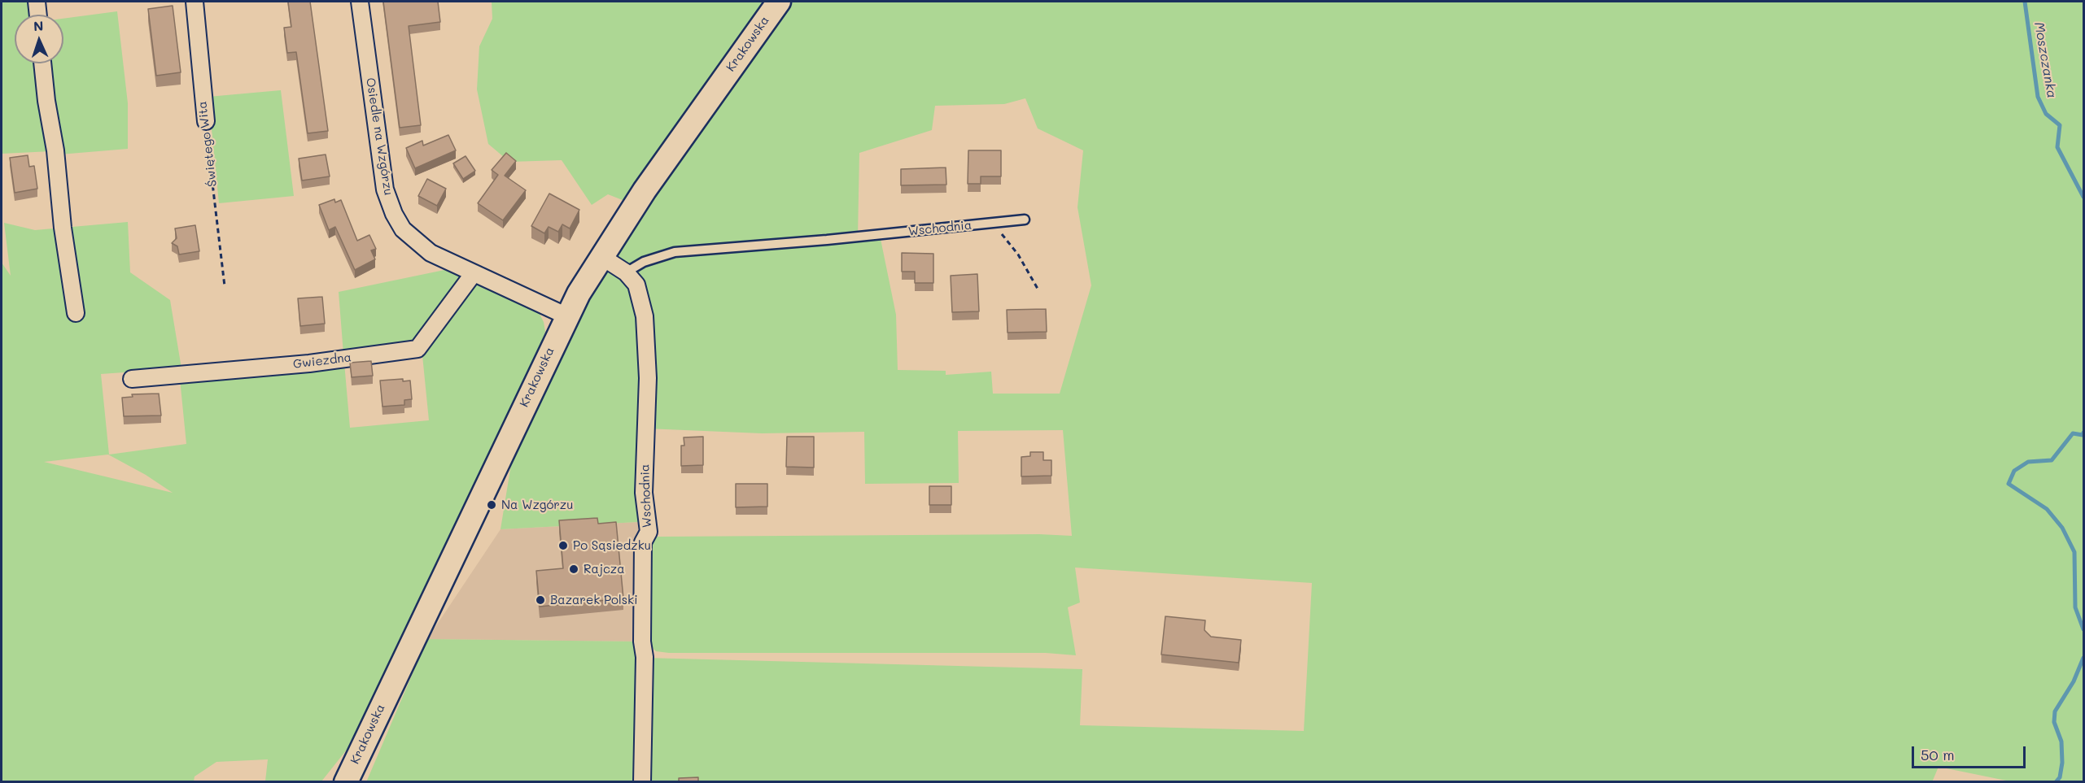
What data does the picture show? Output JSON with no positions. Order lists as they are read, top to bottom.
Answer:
{
  "streets": {
    "main road": ["Krakowska"],
    "street": [
      "Osiedle na Wzgórzu",
      "Świętego Wita",
      "Wschodnia",
      "Gwiezdna"
    ]
  },
  "crossings": [
    ["Krakowska", "Osiedle na Wzgórzu"],
    ["Krakowska", "Wschodnia"],
    ["Osiedle na Wzgórzu", "Gwiezdna"]
  ],
  "water": ["Moszczanka"],
  "places": [
    "Na Wzgórzu",
    "Po Sąsiedzku",
    "Rajcza",
    "Bazarek Polski"
  ],
  "scale_bar": "50 m",
  "north": "top"
}
